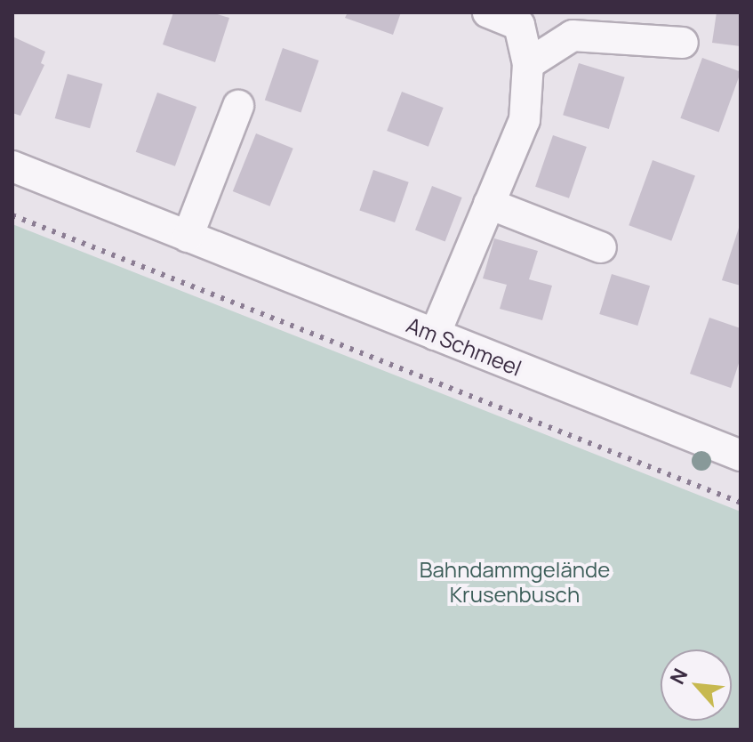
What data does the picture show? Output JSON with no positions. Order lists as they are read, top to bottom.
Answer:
{
  "streets": {
    "street": ["Am Schmeel"]
  },
  "parks": ["Bahndammgelände Krusenbusch"],
  "north": "top left"
}
